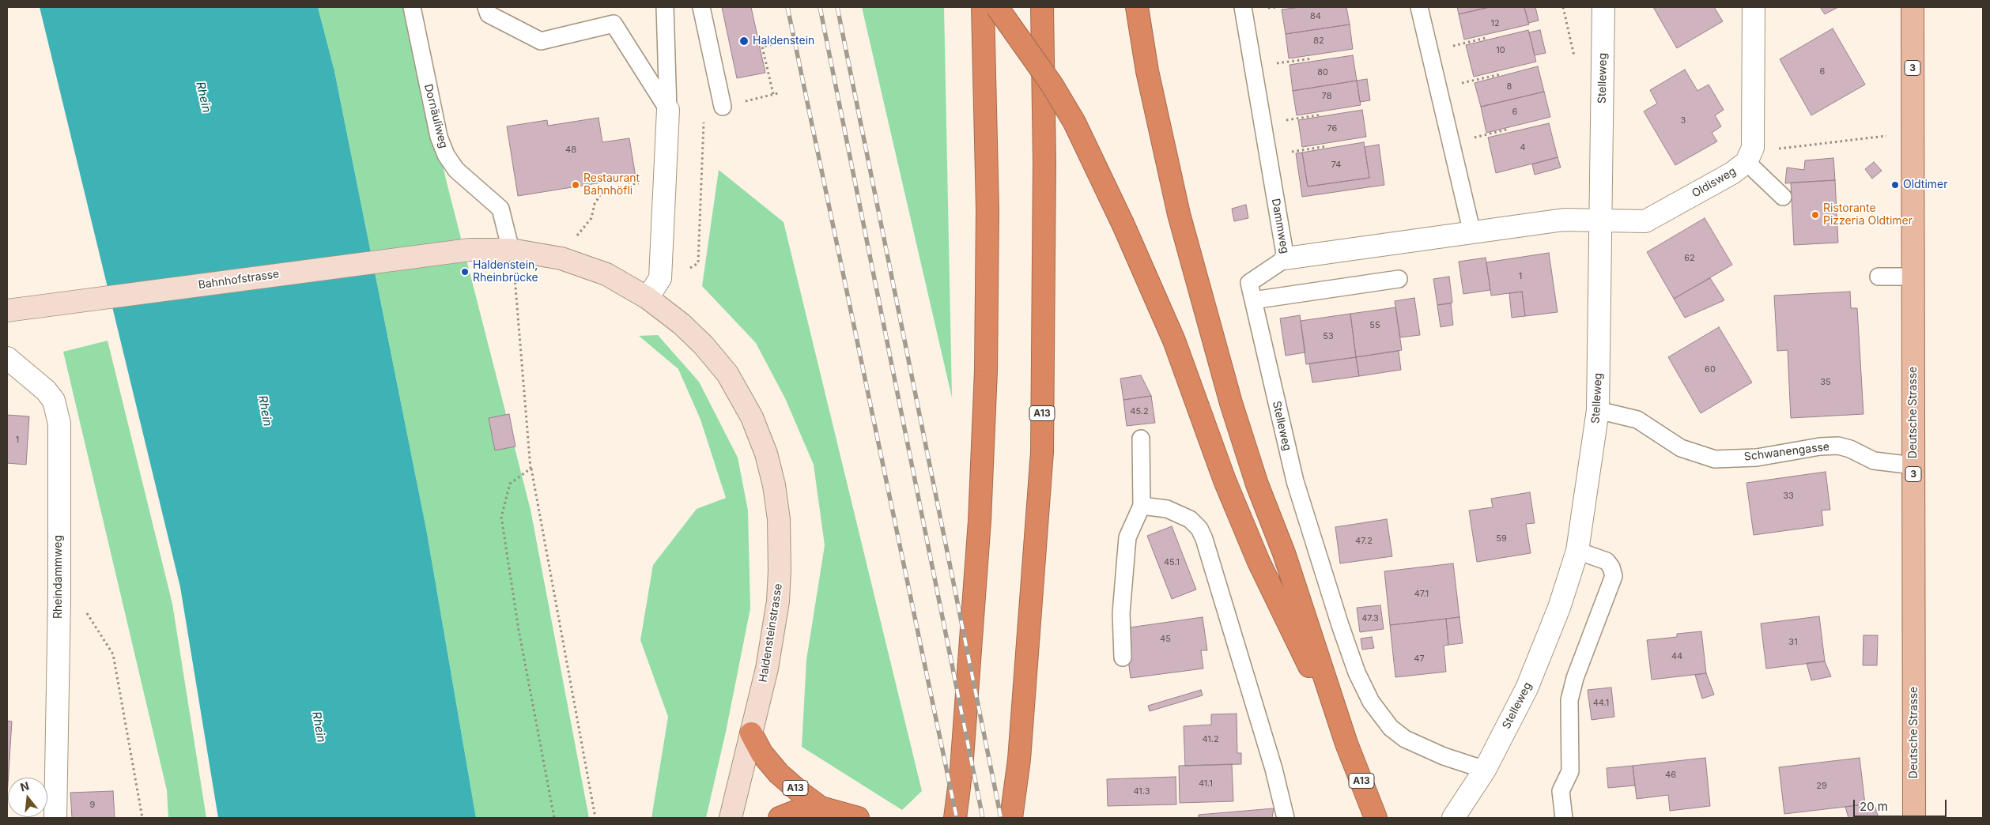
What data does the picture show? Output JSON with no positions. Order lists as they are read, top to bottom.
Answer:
{
  "streets": {
    "highway": ["A13"],
    "main road": ["3", "Deutsche Strasse"],
    "street": [
      "Stelleweg",
      "Oldisweg",
      "Dammweg",
      "Bahnhofstrasse",
      "Rheindammweg",
      "Haldensteinstrasse"
    ],
    "lane": ["Dornäuliweg", "Schwanengasse"]
  },
  "crossings": [
    ["Stelleweg", "Oldisweg"],
    ["Stelleweg", "Dammweg"],
    ["Stelleweg", "Schwanengasse"],
    ["Dornäuliweg", "Haldensteinstrasse"],
    ["Oldisweg", "Dammweg"],
    ["Bahnhofstrasse", "Haldensteinstrasse"],
    ["Deutsche Strasse", "Schwanengasse"],
    ["A13", "Haldensteinstrasse"]
  ],
  "water": ["Rhein"],
  "places": [
    "Haldenstein",
    "Restaurant Bahnhöfli",
    "Oldtimer",
    "Ristorante Pizzeria Oldtimer",
    "Haldenstein, Rheinbrücke"
  ],
  "house_numbers": [
    "84",
    "12",
    "82",
    "10",
    "6",
    "80",
    "8",
    "78",
    "6",
    "3",
    "76",
    "4",
    "48",
    "74",
    "62",
    "1",
    "55",
    "53",
    "60",
    "35",
    "45.2",
    "1",
    "33",
    "59",
    "47.2",
    "45.1",
    "47.1",
    "47.3",
    "45",
    "31",
    "44",
    "47",
    "44.1",
    "41.2",
    "46",
    "41.1",
    "29",
    "41.3",
    "9"
  ],
  "scale_bar": "20 m",
  "north": "top"
}
